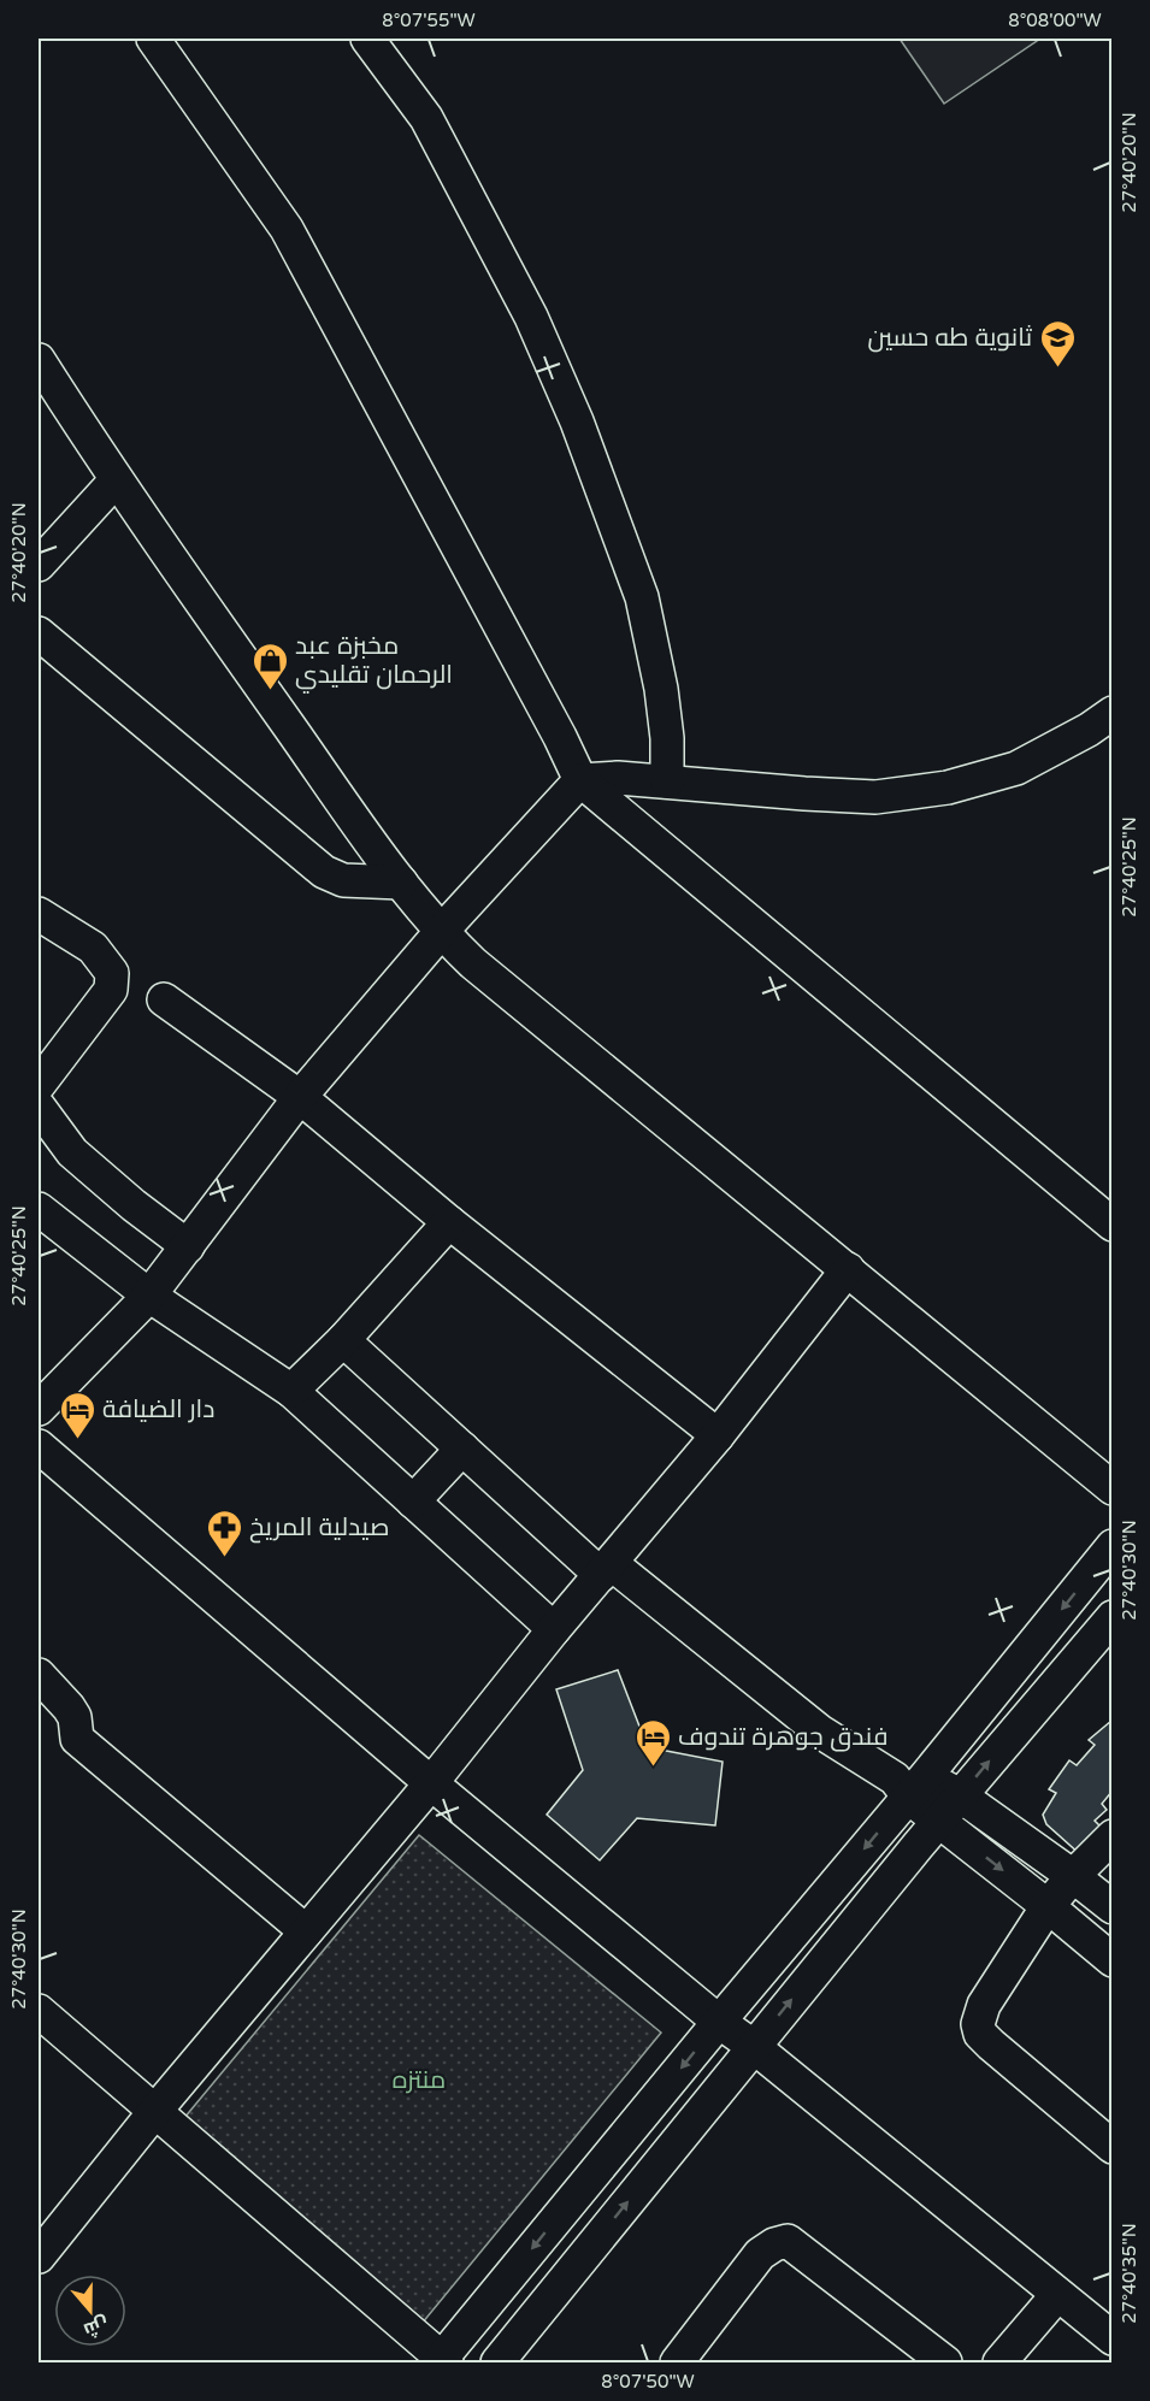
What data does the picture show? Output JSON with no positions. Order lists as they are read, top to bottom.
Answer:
{
  "parks": ["منتزه"],
  "places": {
    "school or university": ["ثانوية طه حسين"],
    "shop": ["مخبزة عبد الرحمان تقليدي"],
    "hotel": ["دار الضيافة", "فندق جوهرة تندوف"],
    "pharmacy": ["صيدلية المريخ"]
  },
  "north": "bottom",
  "coordinates": [
    "8°07'55\"W",
    "8°08'00\"W",
    "27°40'20\"N",
    "27°40'25\"N",
    "27°40'30\"N",
    "27°40'35\"N",
    "8°07'50\"W"
  ]
}
